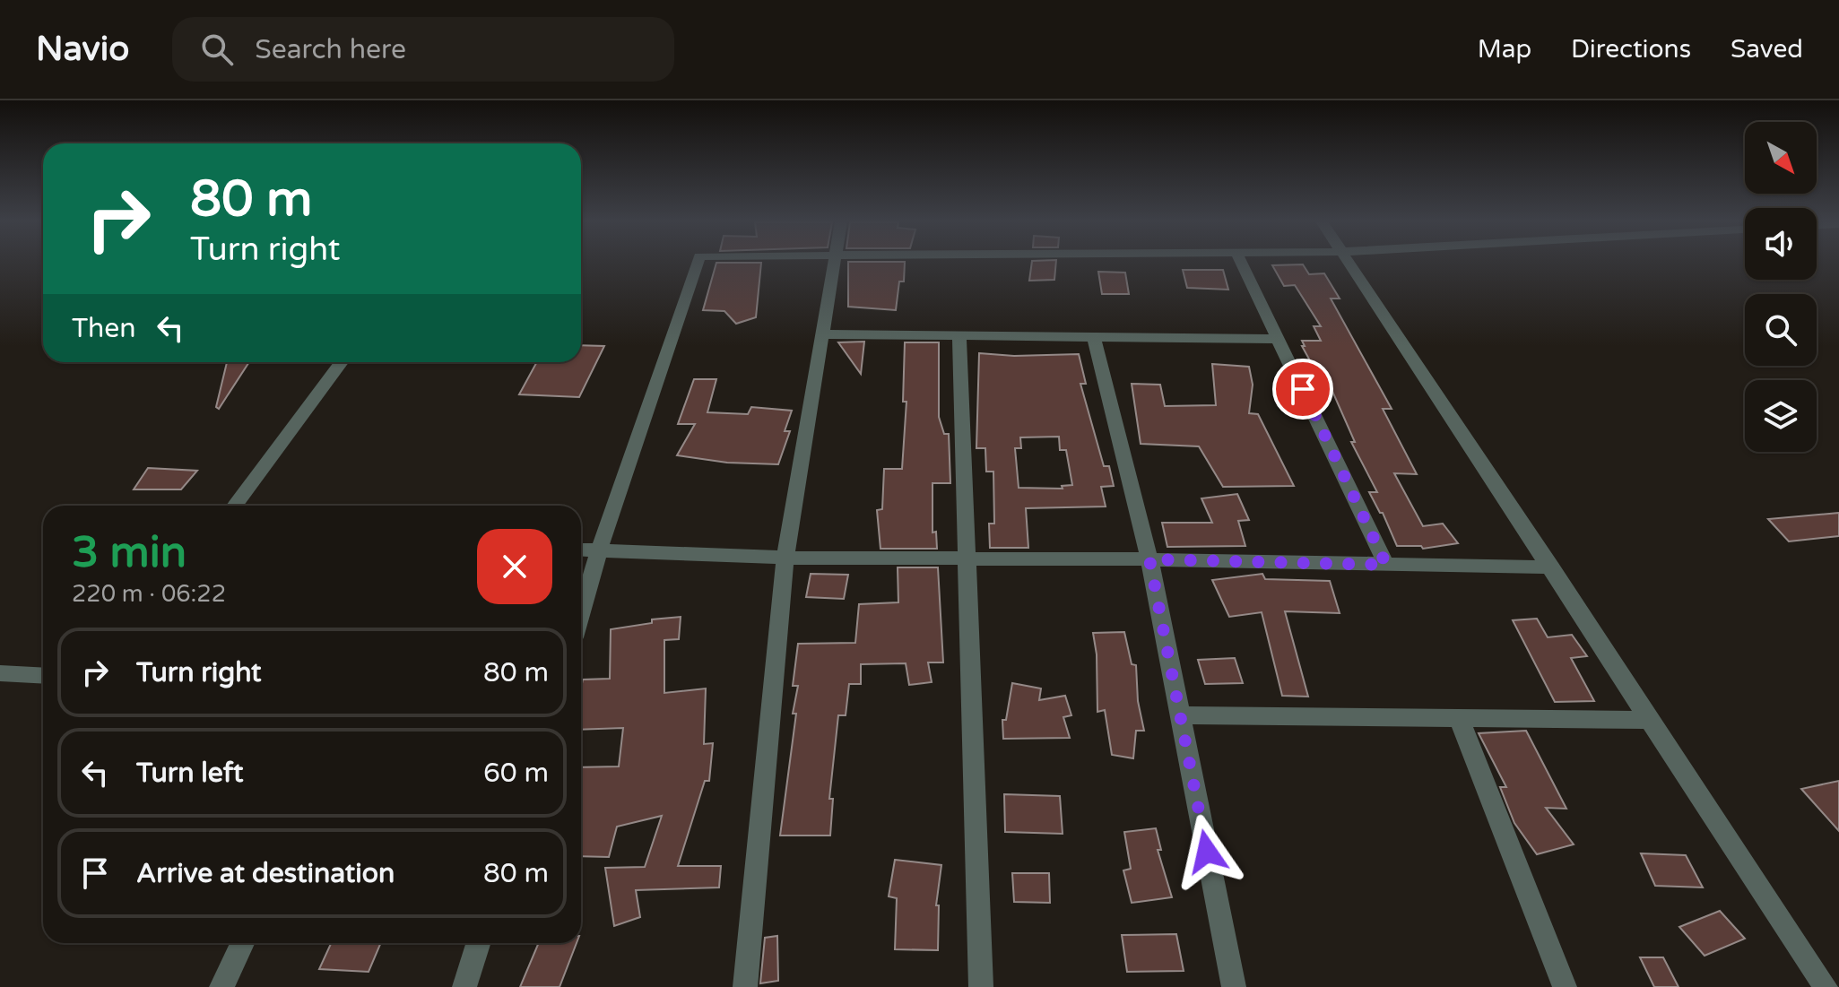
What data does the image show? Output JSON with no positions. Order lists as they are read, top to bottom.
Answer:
{
  "north": "bottom right",
  "page": {
    "header": "Navio",
    "search": "Search here",
    "nav": ["Map", "Directions", "Saved"],
    "turn": ["80 m", "Turn right"],
    "then": "Then",
    "heading": ["3 min", "220 m · 06:22"],
    "list": [
      {
        "name": "Turn right",
        "value": "80 m"
      },
      {
        "name": "Turn left",
        "value": "60 m"
      },
      {
        "name": "Arrive at destination",
        "value": "80 m"
      }
    ]
  }
}
